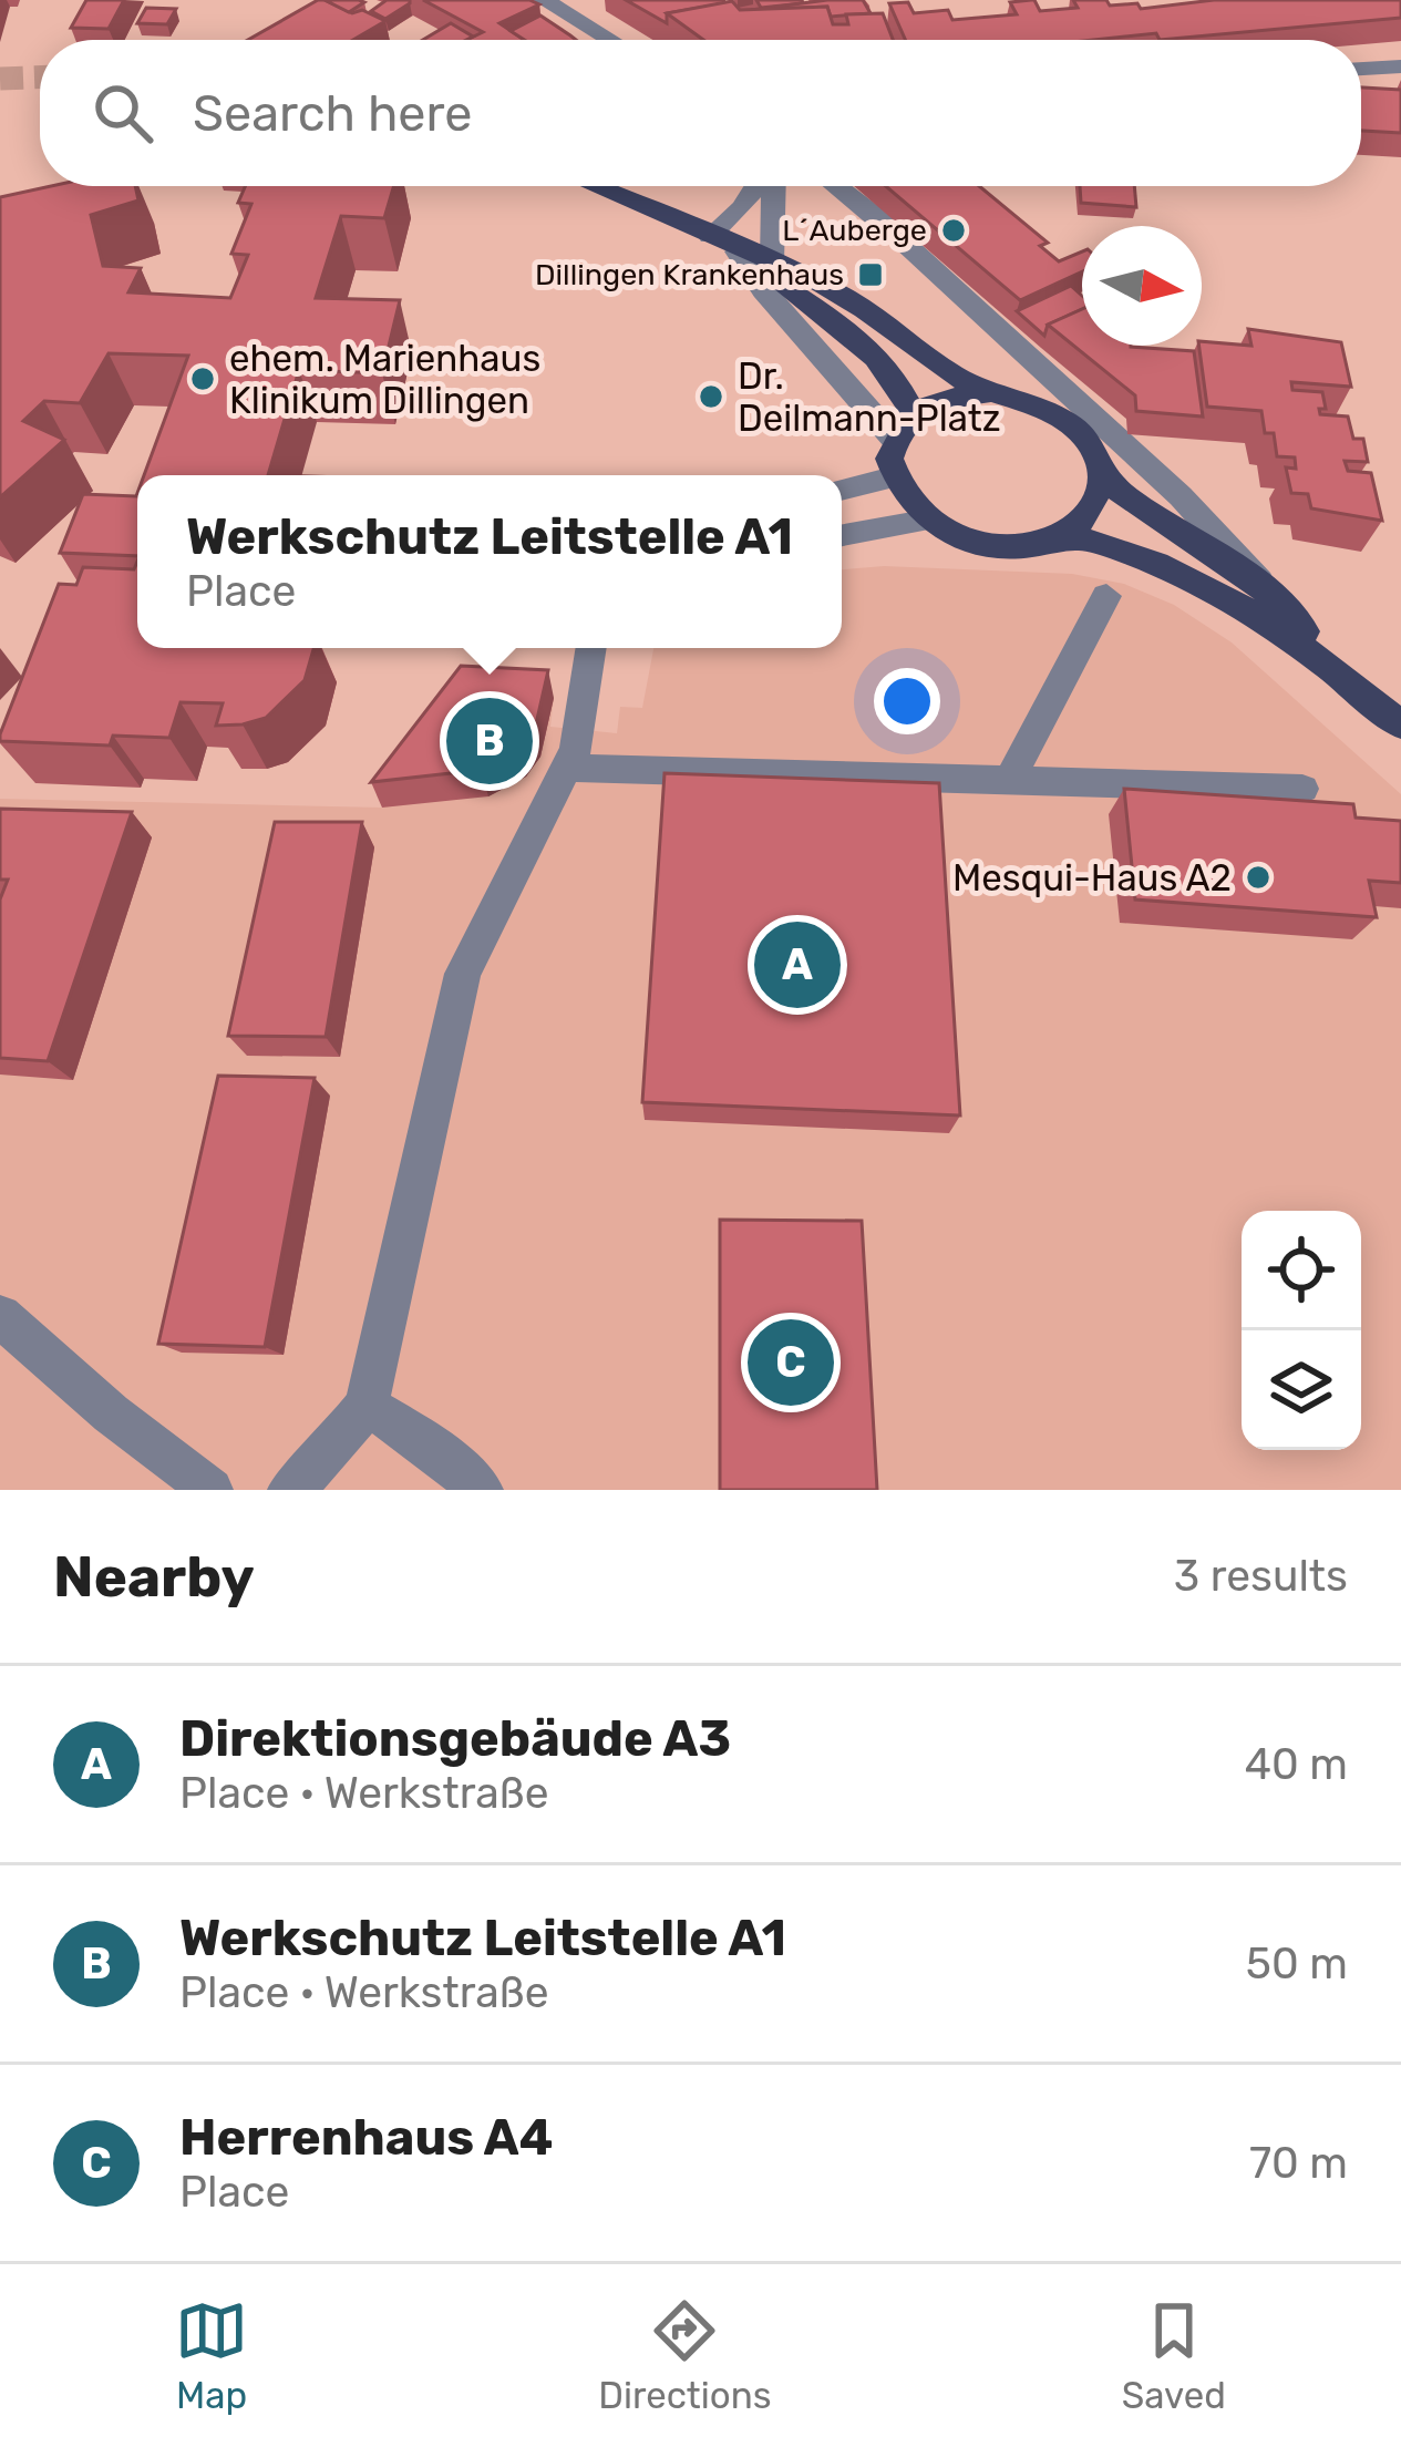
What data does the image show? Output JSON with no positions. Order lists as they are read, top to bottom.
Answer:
{
  "places": {
    "other": [
      "L´Auberge",
      "ehem. Marienhaus Klinikum Dillingen",
      "Dr. Deilmann-Platz",
      "Mesqui-Haus A2"
    ],
    "transit": ["Dillingen Krankenhaus"]
  },
  "north": "right",
  "page": {
    "search": "Search here",
    "popup": ["Werkschutz Leitstelle A1", "Place"],
    "pins": ["B", "A", "C"],
    "heading": ["Nearby", "3 results"],
    "list": [
      {
        "mark": "A",
        "name": "Direktionsgebäude A3",
        "note": "Place · Werkstraße",
        "value": "40 m"
      },
      {
        "mark": "B",
        "name": "Werkschutz Leitstelle A1",
        "note": "Place · Werkstraße",
        "value": "50 m"
      },
      {
        "mark": "C",
        "name": "Herrenhaus A4",
        "note": "Place",
        "value": "70 m"
      }
    ],
    "nav": ["Map", "Directions", "Saved"]
  }
}
